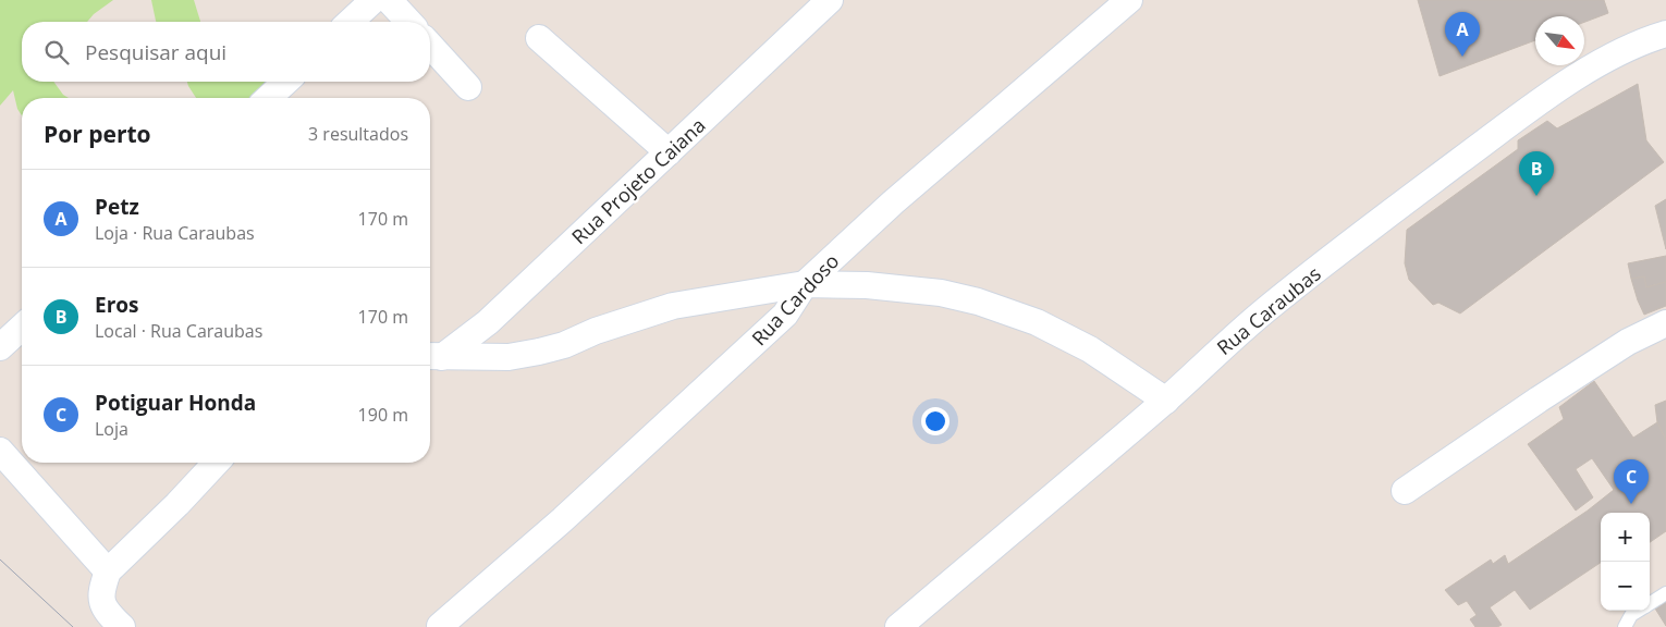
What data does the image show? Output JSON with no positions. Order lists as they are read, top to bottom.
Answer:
{
  "streets": {
    "street": ["Rua Projeto Caiana", "Rua Cardoso", "Rua Caraubas"]
  },
  "north": "bottom right",
  "page": {
    "pins": ["A", "B", "C"],
    "search": "Pesquisar aqui",
    "heading": ["Por perto", "3 resultados"],
    "list": [
      {
        "mark": "A",
        "name": "Petz",
        "note": "Loja · Rua Caraubas",
        "value": "170 m"
      },
      {
        "mark": "B",
        "name": "Eros",
        "note": "Local · Rua Caraubas",
        "value": "170 m"
      },
      {
        "mark": "C",
        "name": "Potiguar Honda",
        "note": "Loja",
        "value": "190 m"
      }
    ],
    "map_buttons": ["+", "−"]
  }
}
